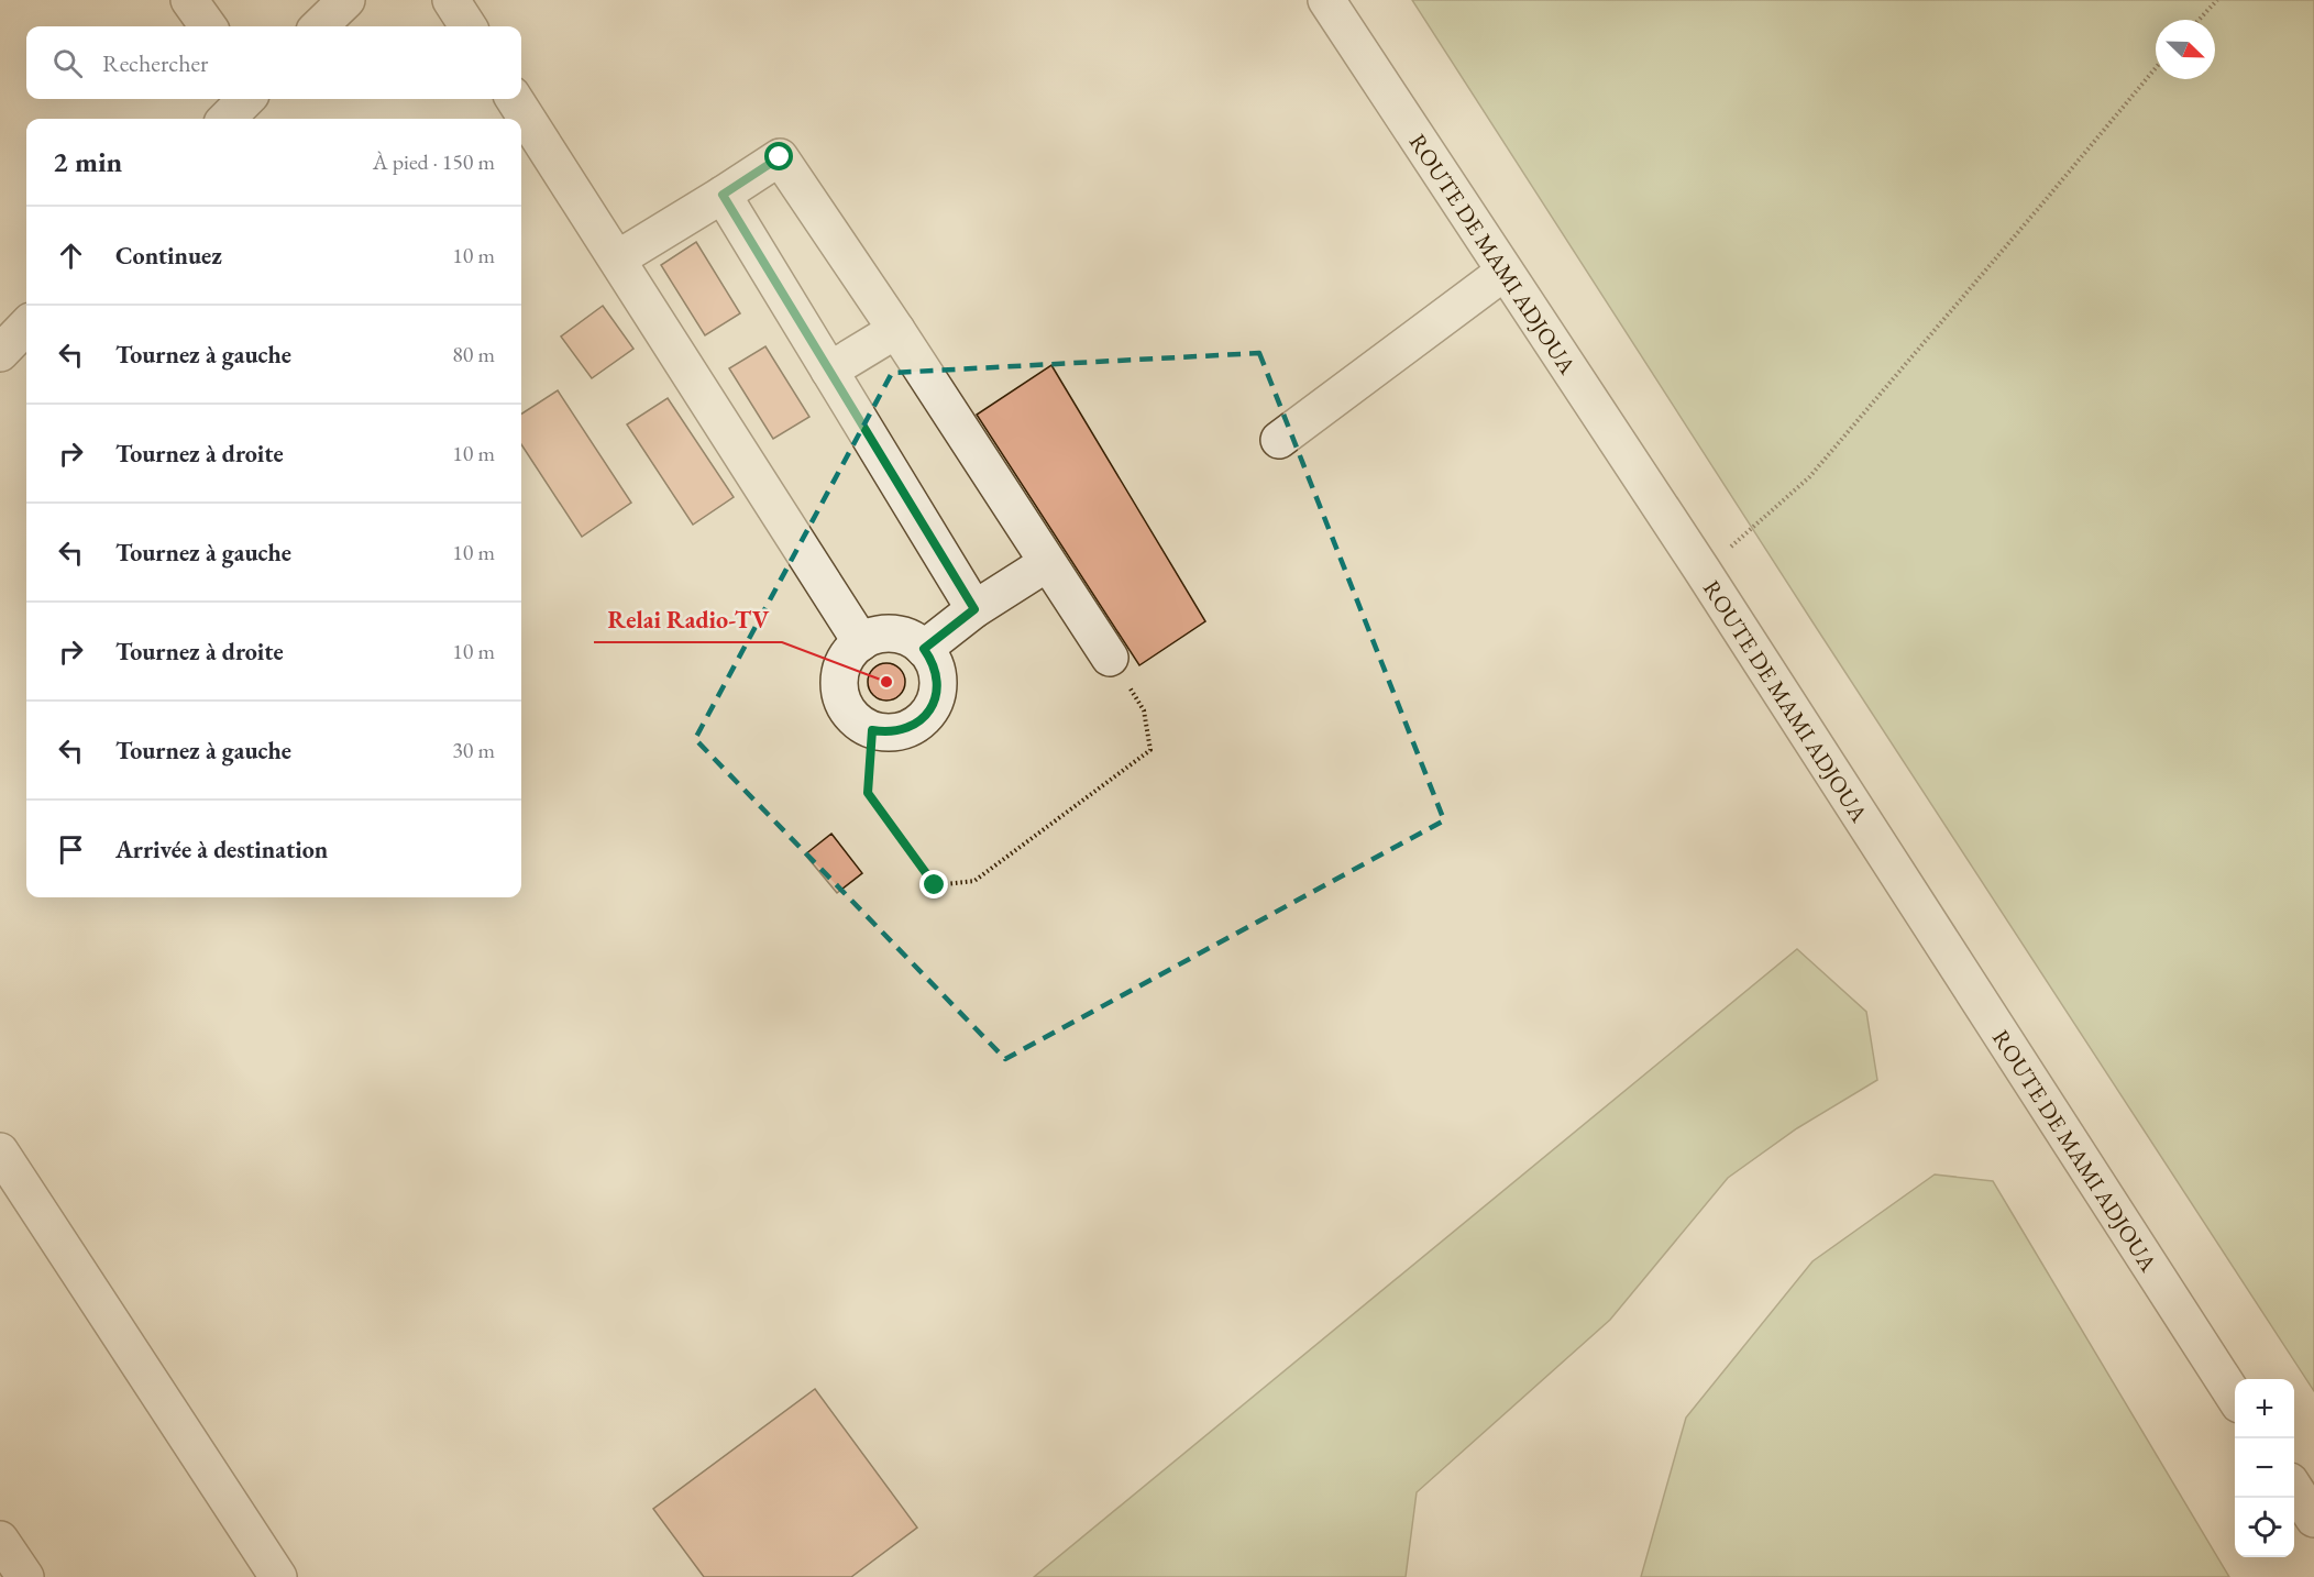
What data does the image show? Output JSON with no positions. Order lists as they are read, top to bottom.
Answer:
{
  "streets": {
    "street": ["ROUTE DE MAMI ADJOUA"]
  },
  "places": ["Relai Radio-TV"],
  "north": "bottom right",
  "page": {
    "search": "Rechercher",
    "heading": ["2 min", "À pied · 150 m"],
    "list": [
      ["Continuez", "10 m"],
      ["Tournez à gauche", "80 m"],
      ["Tournez à droite", "10 m"],
      ["Tournez à gauche", "10 m"],
      ["Tournez à droite", "10 m"],
      ["Tournez à gauche", "30 m"],
      "Arrivée à destination"
    ],
    "map_buttons": ["+", "−"]
  }
}
